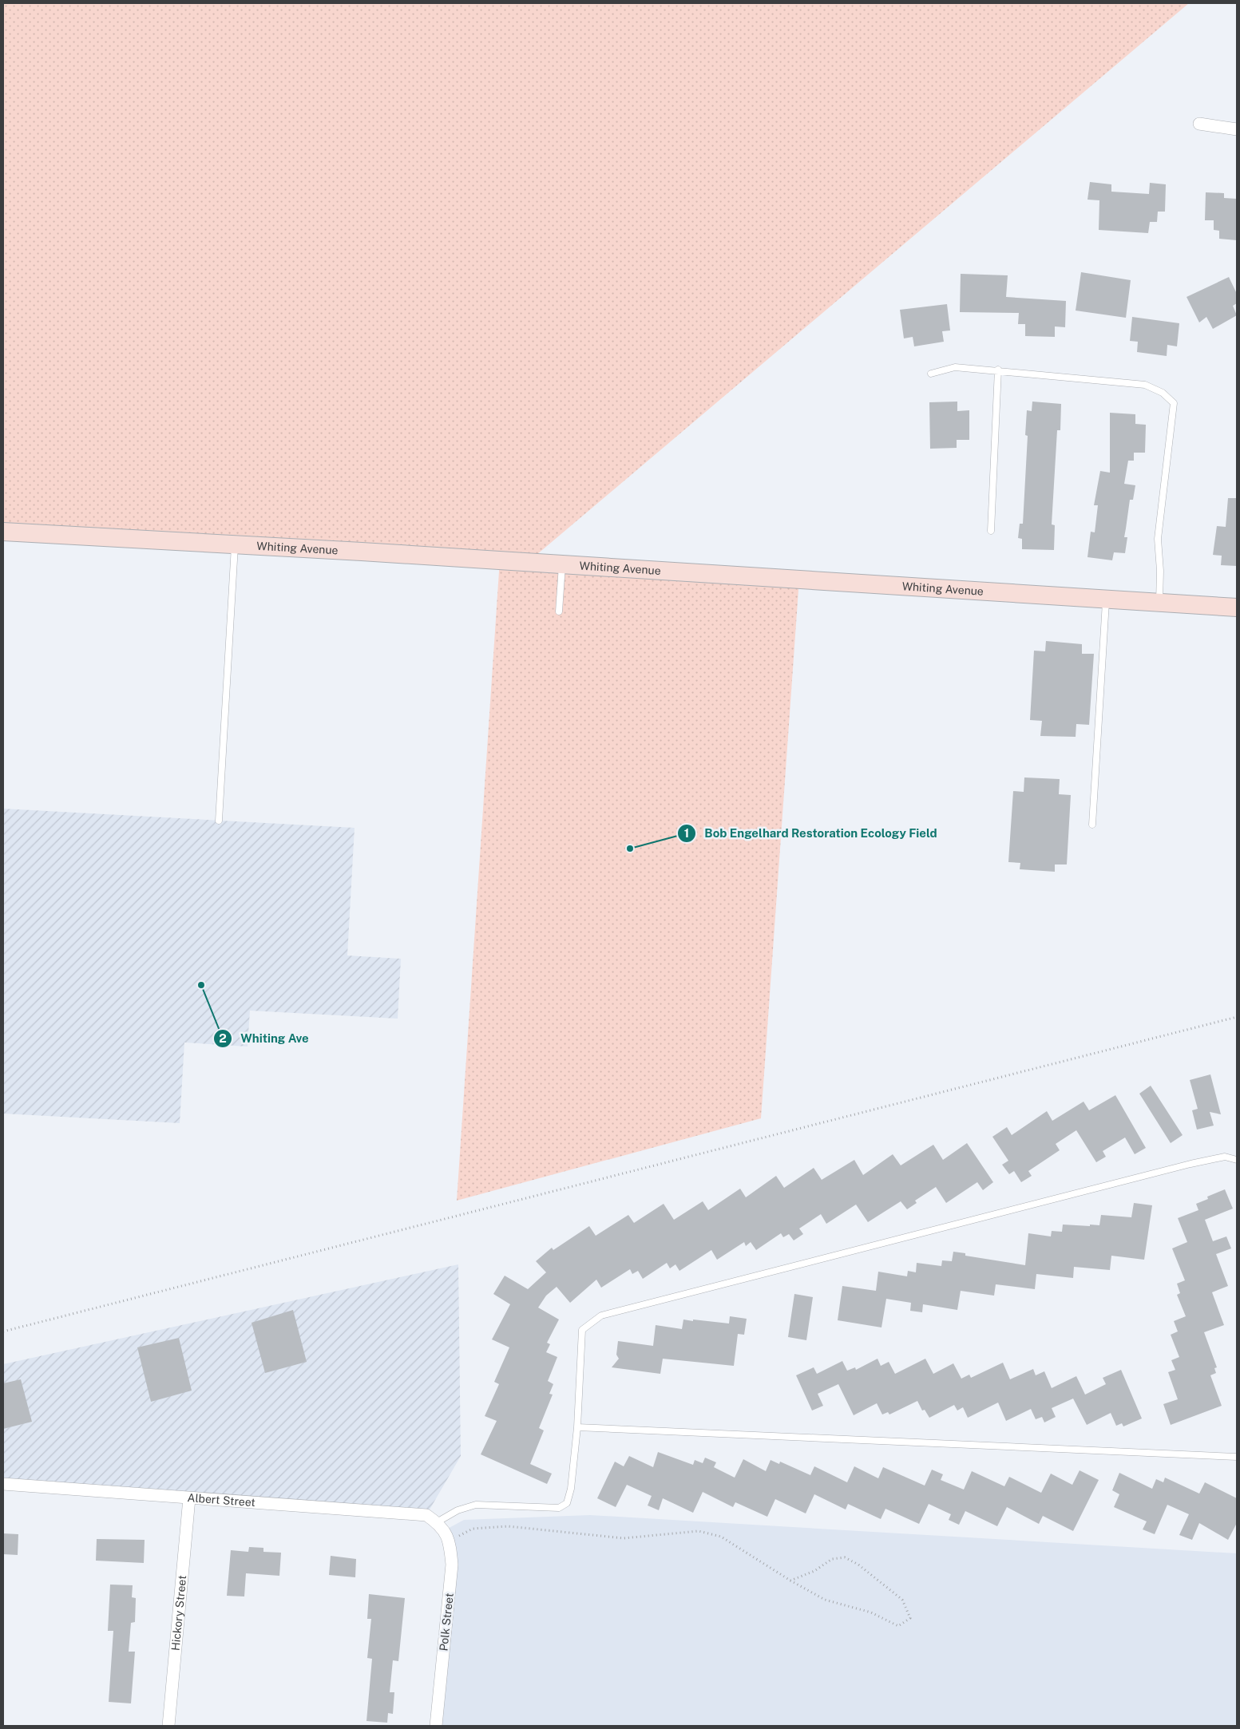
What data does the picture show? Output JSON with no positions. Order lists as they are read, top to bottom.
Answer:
{
  "streets": {
    "street": [
      "Whiting Avenue",
      "Albert Street",
      "Hickory Street",
      "Polk Street"
    ]
  },
  "crossings": [
    ["Albert Street", "Hickory Street"]
  ],
  "places": ["Bob Engelhard Restoration Ecology Field", "Whiting Ave"]
}
